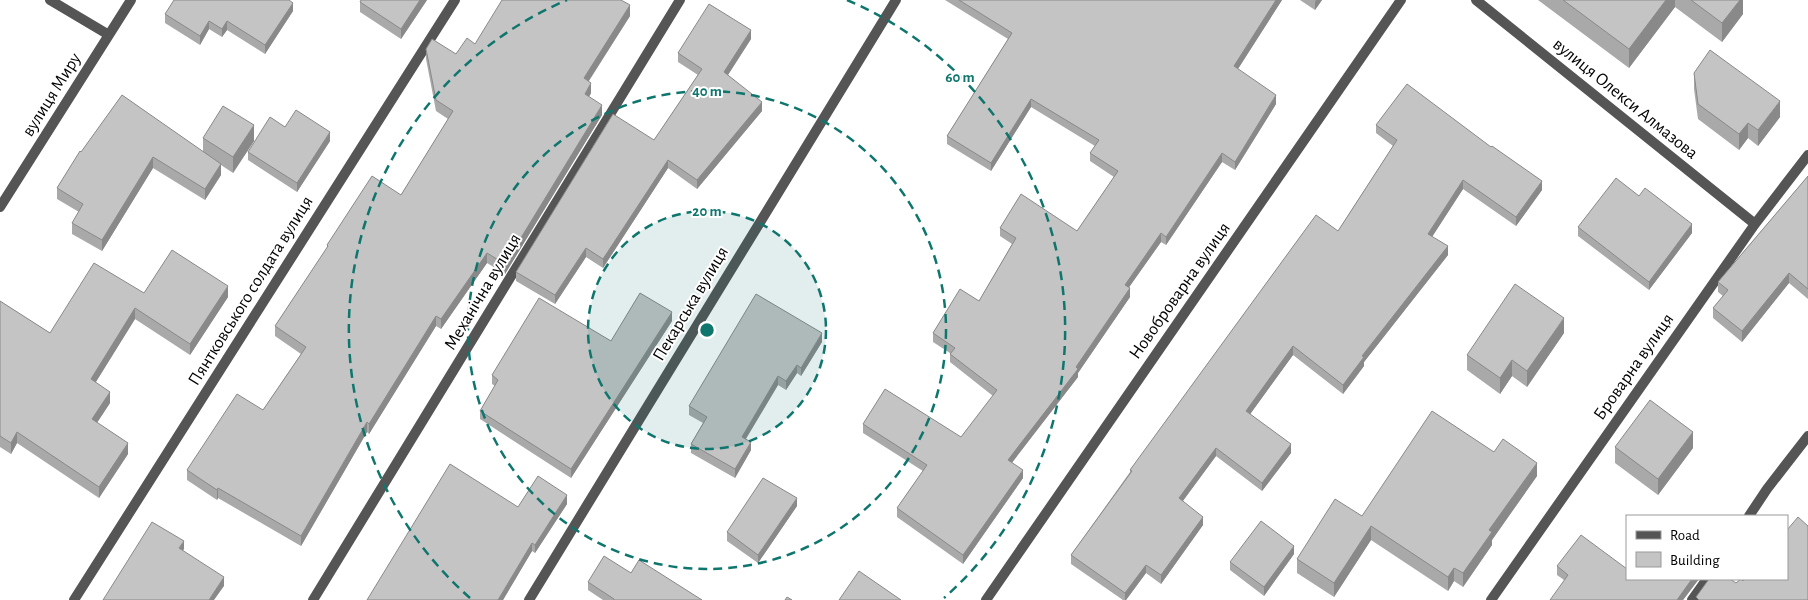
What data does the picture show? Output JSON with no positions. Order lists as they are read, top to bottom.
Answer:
{
  "streets": {
    "street": [
      "вулиця Миру",
      "вулиця Олекси Алмазова",
      "Пянтковського солдата вулиця",
      "Новоброварна вулиця",
      "Механічна вулиця",
      "Пекарська вулиця",
      "Броварна вулиця"
    ]
  },
  "crossings": [
    ["вулиця Олекси Алмазова", "Броварна вулиця"]
  ],
  "legend": ["Road", "Building"],
  "rings": ["60 m", "40 m", "20 m"]
}
